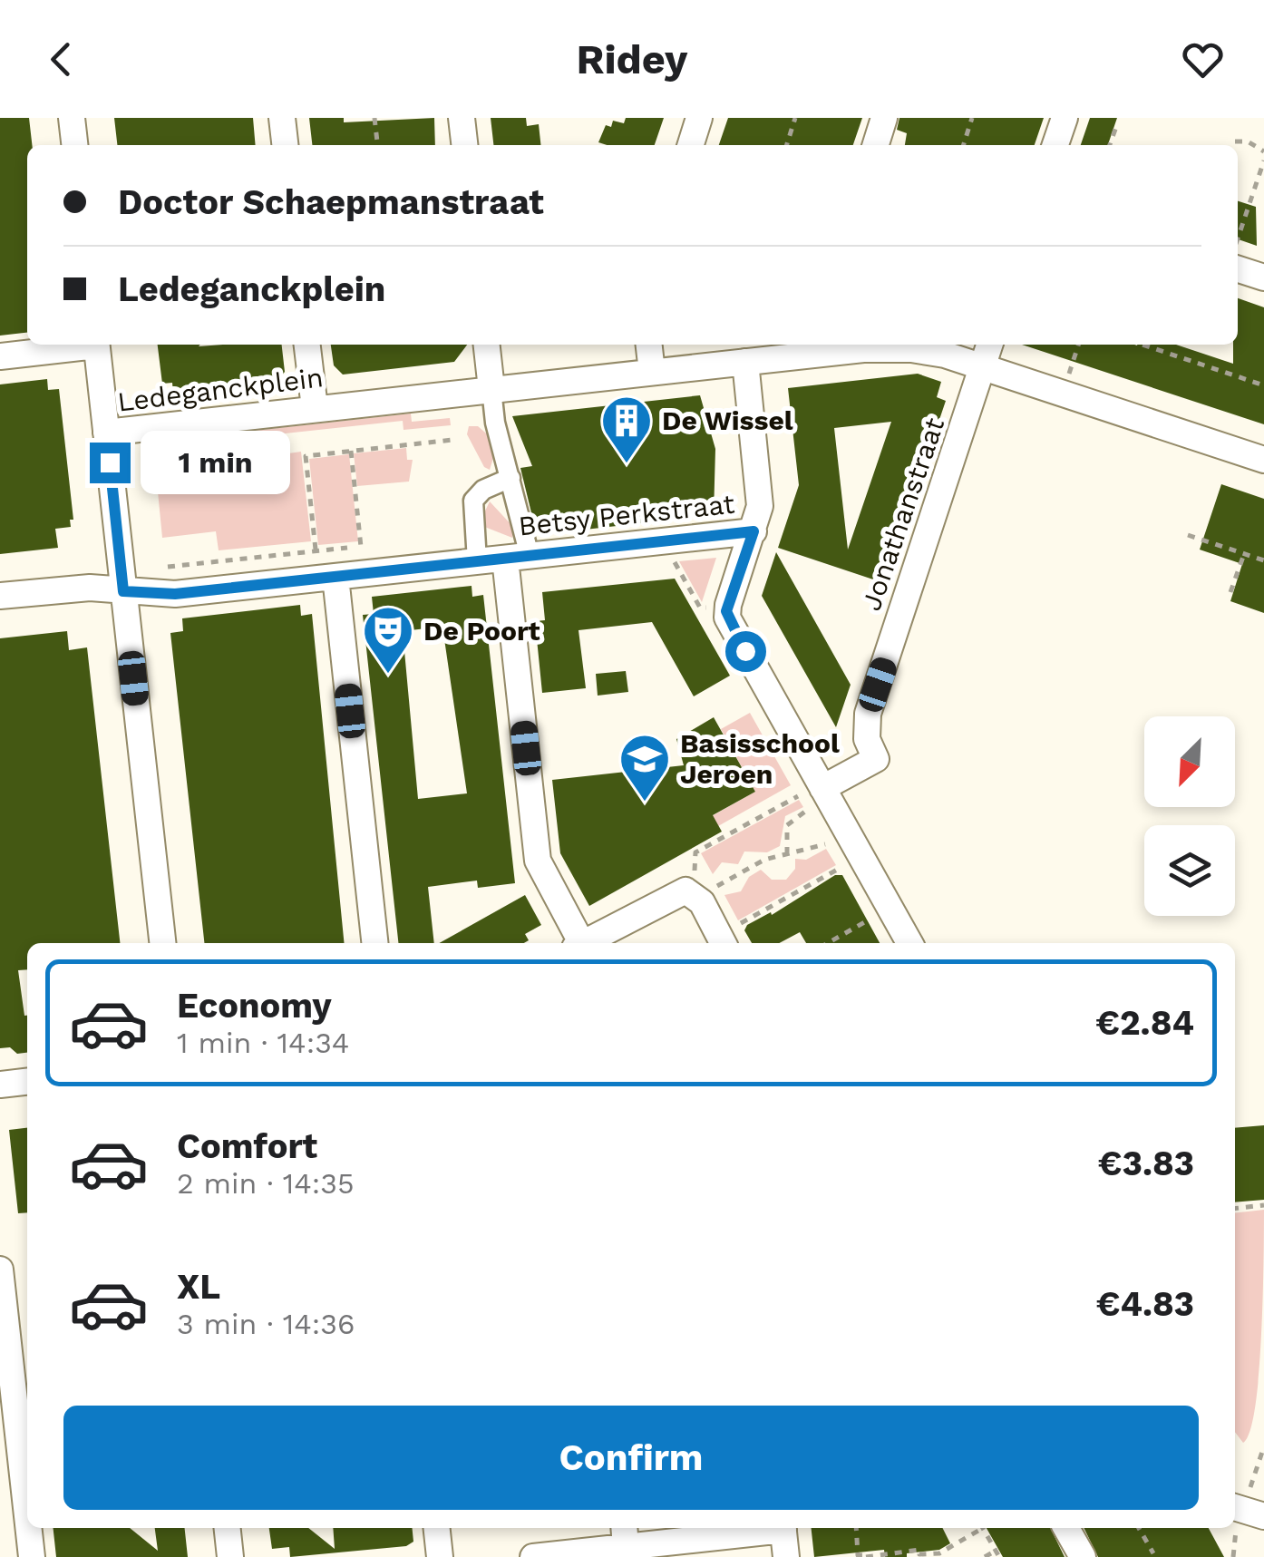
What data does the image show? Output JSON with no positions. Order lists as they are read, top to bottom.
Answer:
{
  "streets": {
    "street": ["Ledeganckplein", "Jonathanstraat", "Betsy Perkstraat"]
  },
  "crossings": [
    ["Ledeganckplein", "Jonathanstraat"]
  ],
  "places": {
    "building": ["De Wissel"],
    "theatre": ["De Poort"],
    "school or university": ["Basisschool Jeroen"]
  },
  "north": "bottom left",
  "page": {
    "header": "Ridey",
    "banner": ["Doctor Schaepmanstraat", "Ledeganckplein"],
    "bubble": "1 min",
    "list": [
      {
        "name": "Economy",
        "note": "1 min · 14:34",
        "value": "€2.84"
      },
      {
        "name": "Comfort",
        "note": "2 min · 14:35",
        "value": "€3.83"
      },
      {
        "name": "XL",
        "note": "3 min · 14:36",
        "value": "€4.83"
      }
    ],
    "buttons": "Confirm"
  }
}
